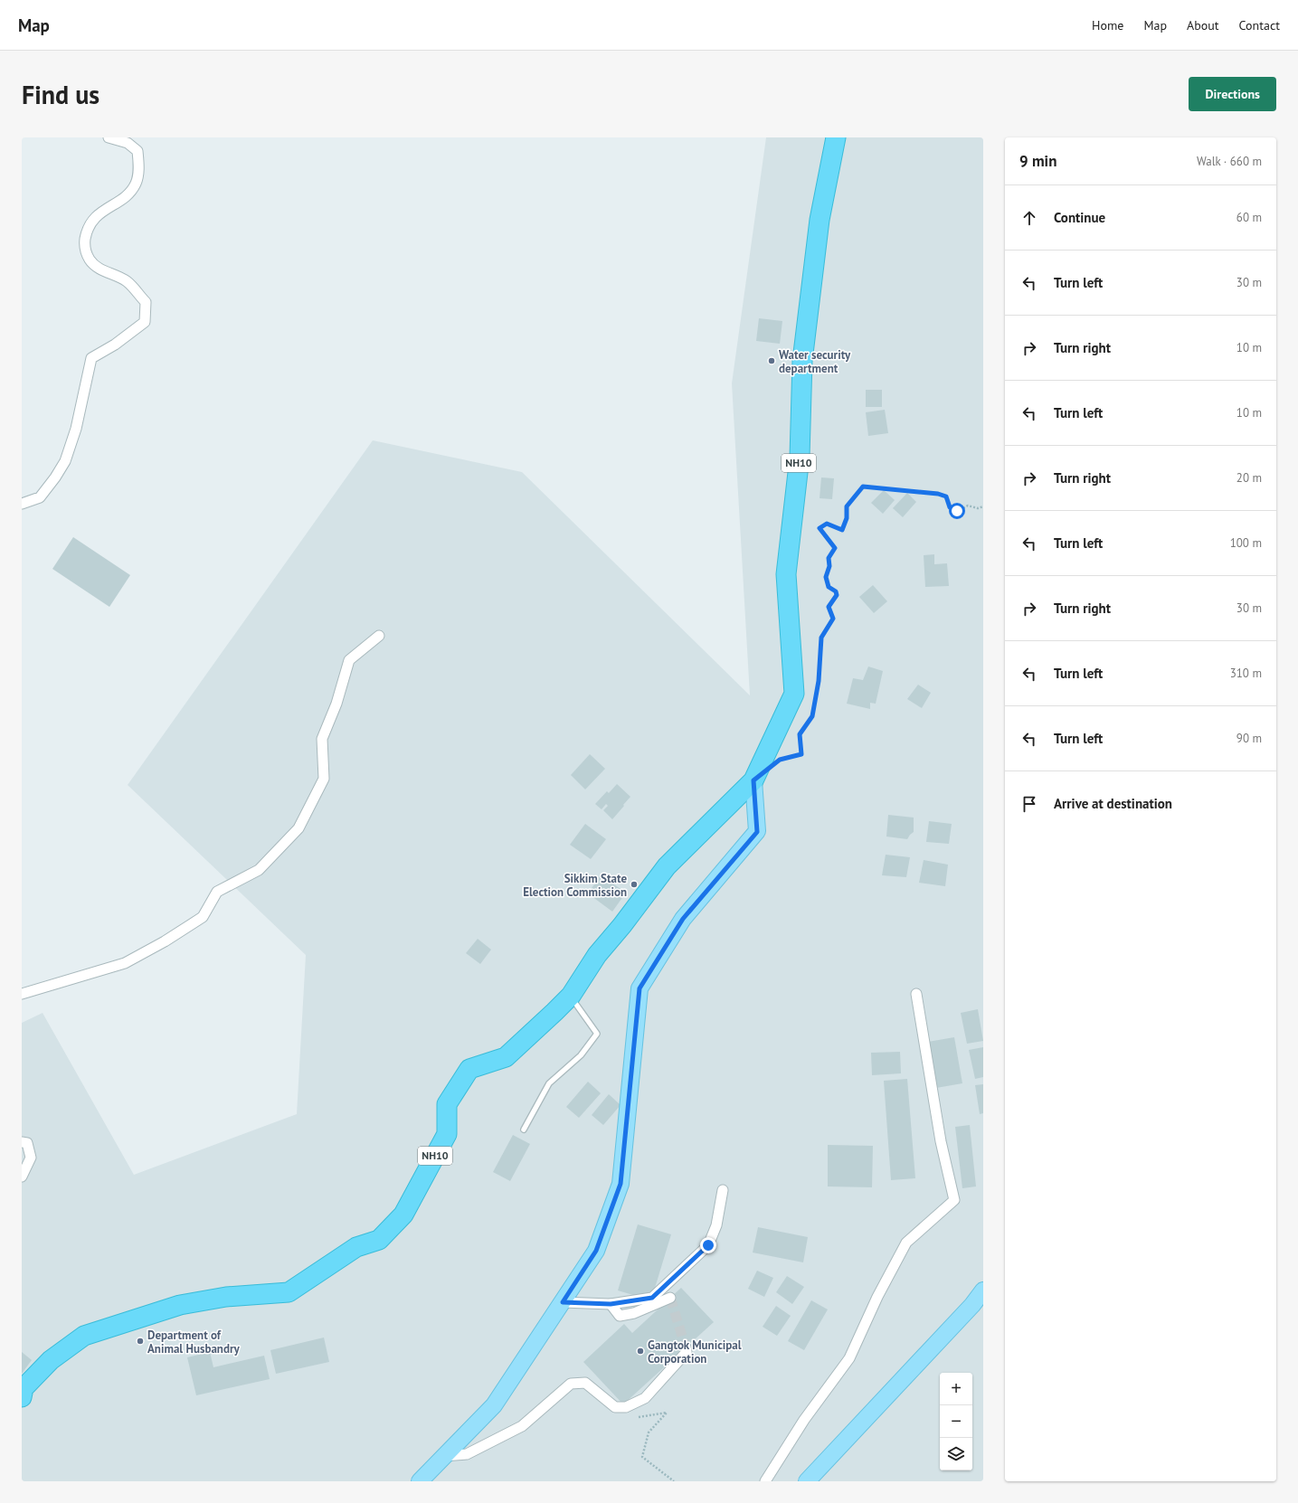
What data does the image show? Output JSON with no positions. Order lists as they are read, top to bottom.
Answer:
{
  "streets": {
    "highway": ["NH10"]
  },
  "places": [
    "Water security department",
    "Sikkim State Election Commission",
    "Department of Animal Husbandry",
    "Gangtok Municipal Corporation"
  ],
  "page": {
    "header": "Map",
    "nav": [
      "Home",
      "Map",
      "About",
      "Contact"
    ],
    "buttons": "Directions",
    "title": "Find us",
    "heading": ["9 min", "Walk · 660 m"],
    "list": [
      ["Continue", "60 m"],
      ["Turn left", "30 m"],
      ["Turn right", "10 m"],
      ["Turn left", "10 m"],
      ["Turn right", "20 m"],
      ["Turn left", "100 m"],
      ["Turn right", "30 m"],
      ["Turn left", "310 m"],
      ["Turn left", "90 m"],
      "Arrive at destination"
    ],
    "map_buttons": ["+", "−"]
  }
}
